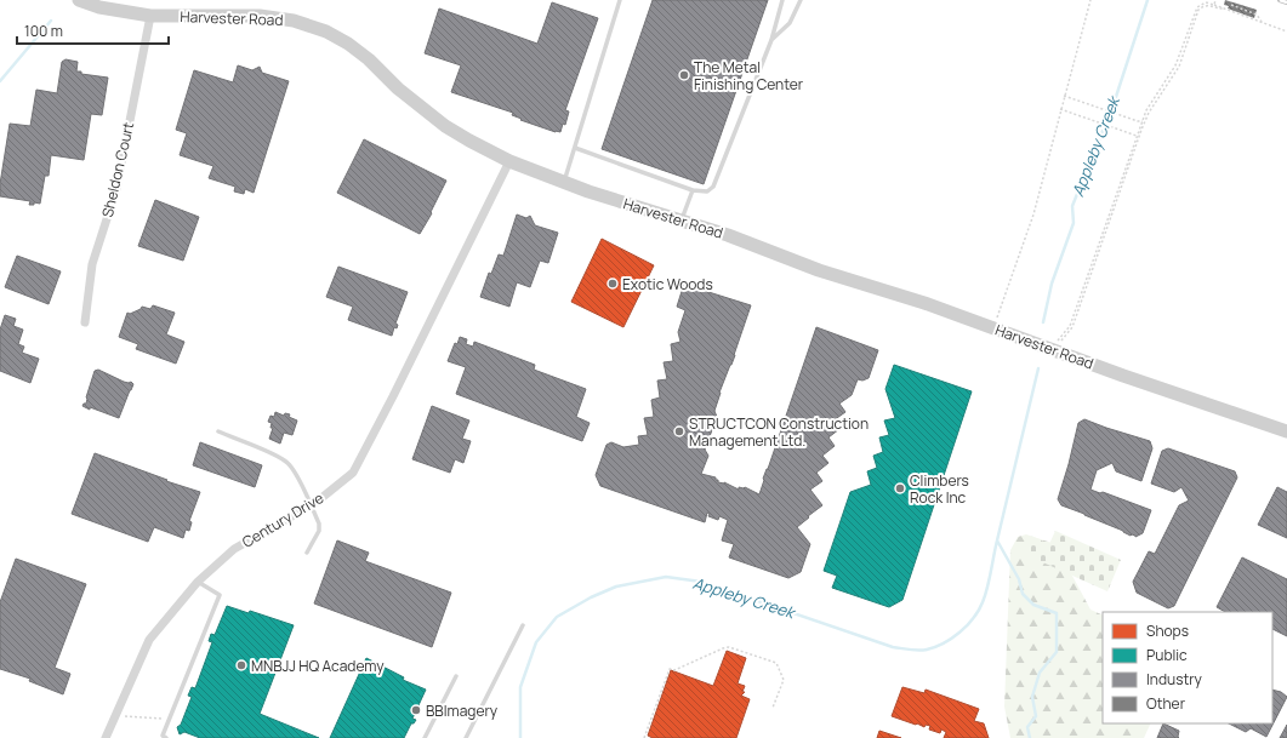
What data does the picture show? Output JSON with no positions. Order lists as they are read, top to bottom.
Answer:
{
  "streets": {
    "main road": ["Harvester Road"],
    "street": ["Sheldon Court", "Century Drive"]
  },
  "crossings": [
    ["Harvester Road", "Sheldon Court"],
    ["Harvester Road", "Century Drive"]
  ],
  "water": ["Appleby Creek"],
  "places": [
    "The Metal Finishing Center",
    "Exotic Woods",
    "STRUCTCON Construction Management Ltd.",
    "Climbers Rock Inc",
    "MNBJJ HQ Academy",
    "BBImagery"
  ],
  "legend": [
    "Shops",
    "Public",
    "Industry",
    "Other"
  ],
  "scale_bar": "100 m"
}
